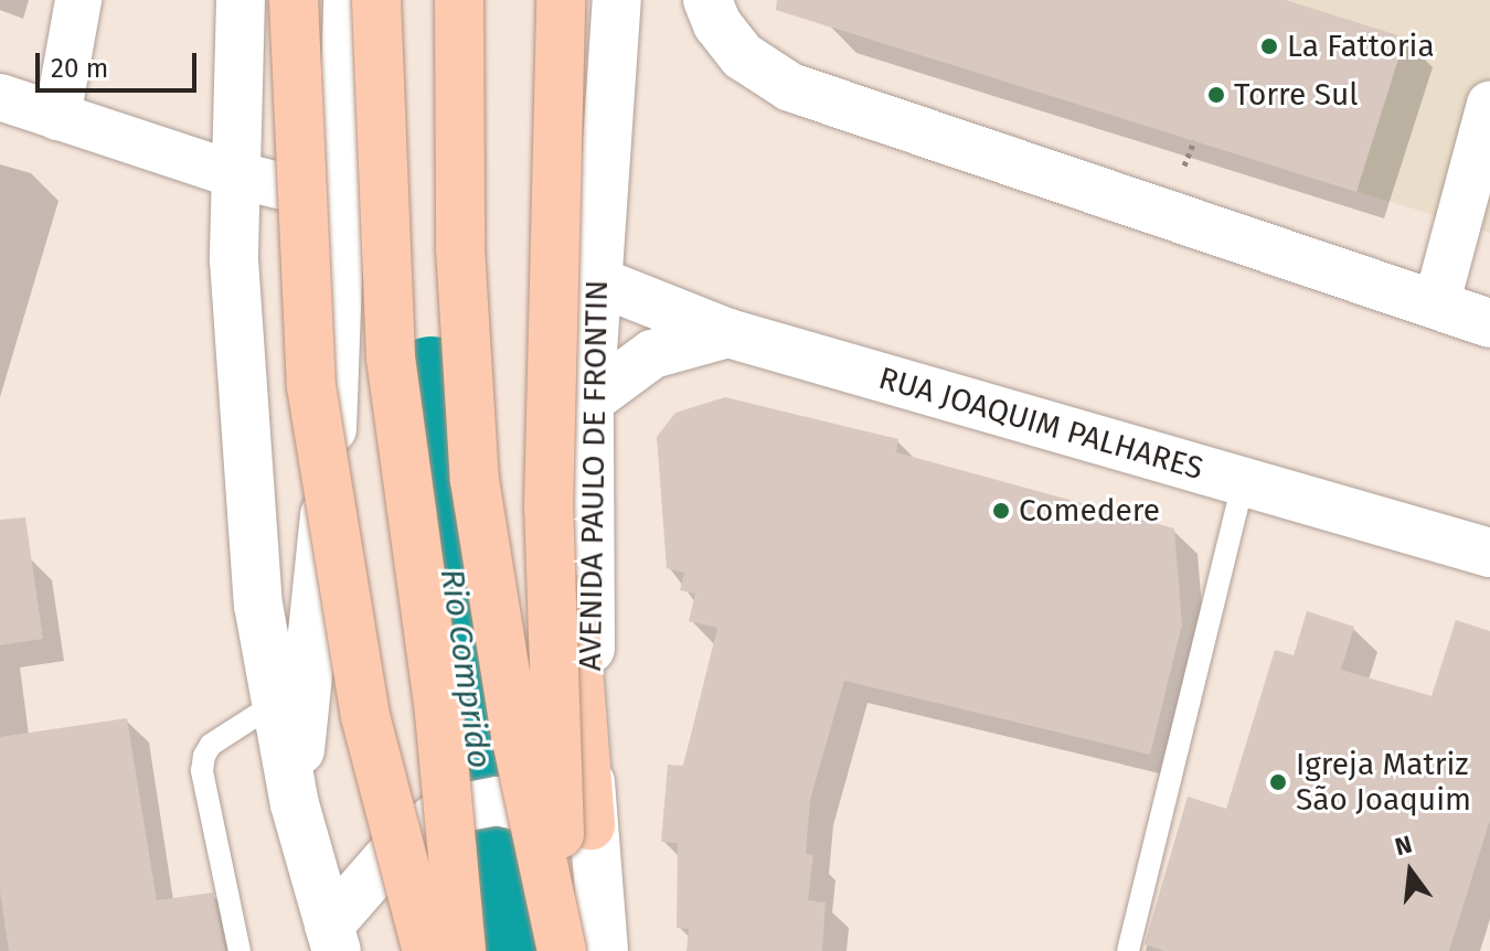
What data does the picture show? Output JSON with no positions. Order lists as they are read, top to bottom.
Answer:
{
  "streets": {
    "main road": ["RUA JOAQUIM PALHARES", "AVENIDA PAULO DE FRONTIN"]
  },
  "crossings": [
    ["RUA JOAQUIM PALHARES", "AVENIDA PAULO DE FRONTIN"]
  ],
  "water": ["Rio Comprido"],
  "places": [
    "La Fattoria",
    "Torre Sul",
    "Comedere",
    "Igreja Matriz São Joaquim"
  ],
  "scale_bar": "20 m",
  "north": "top"
}
